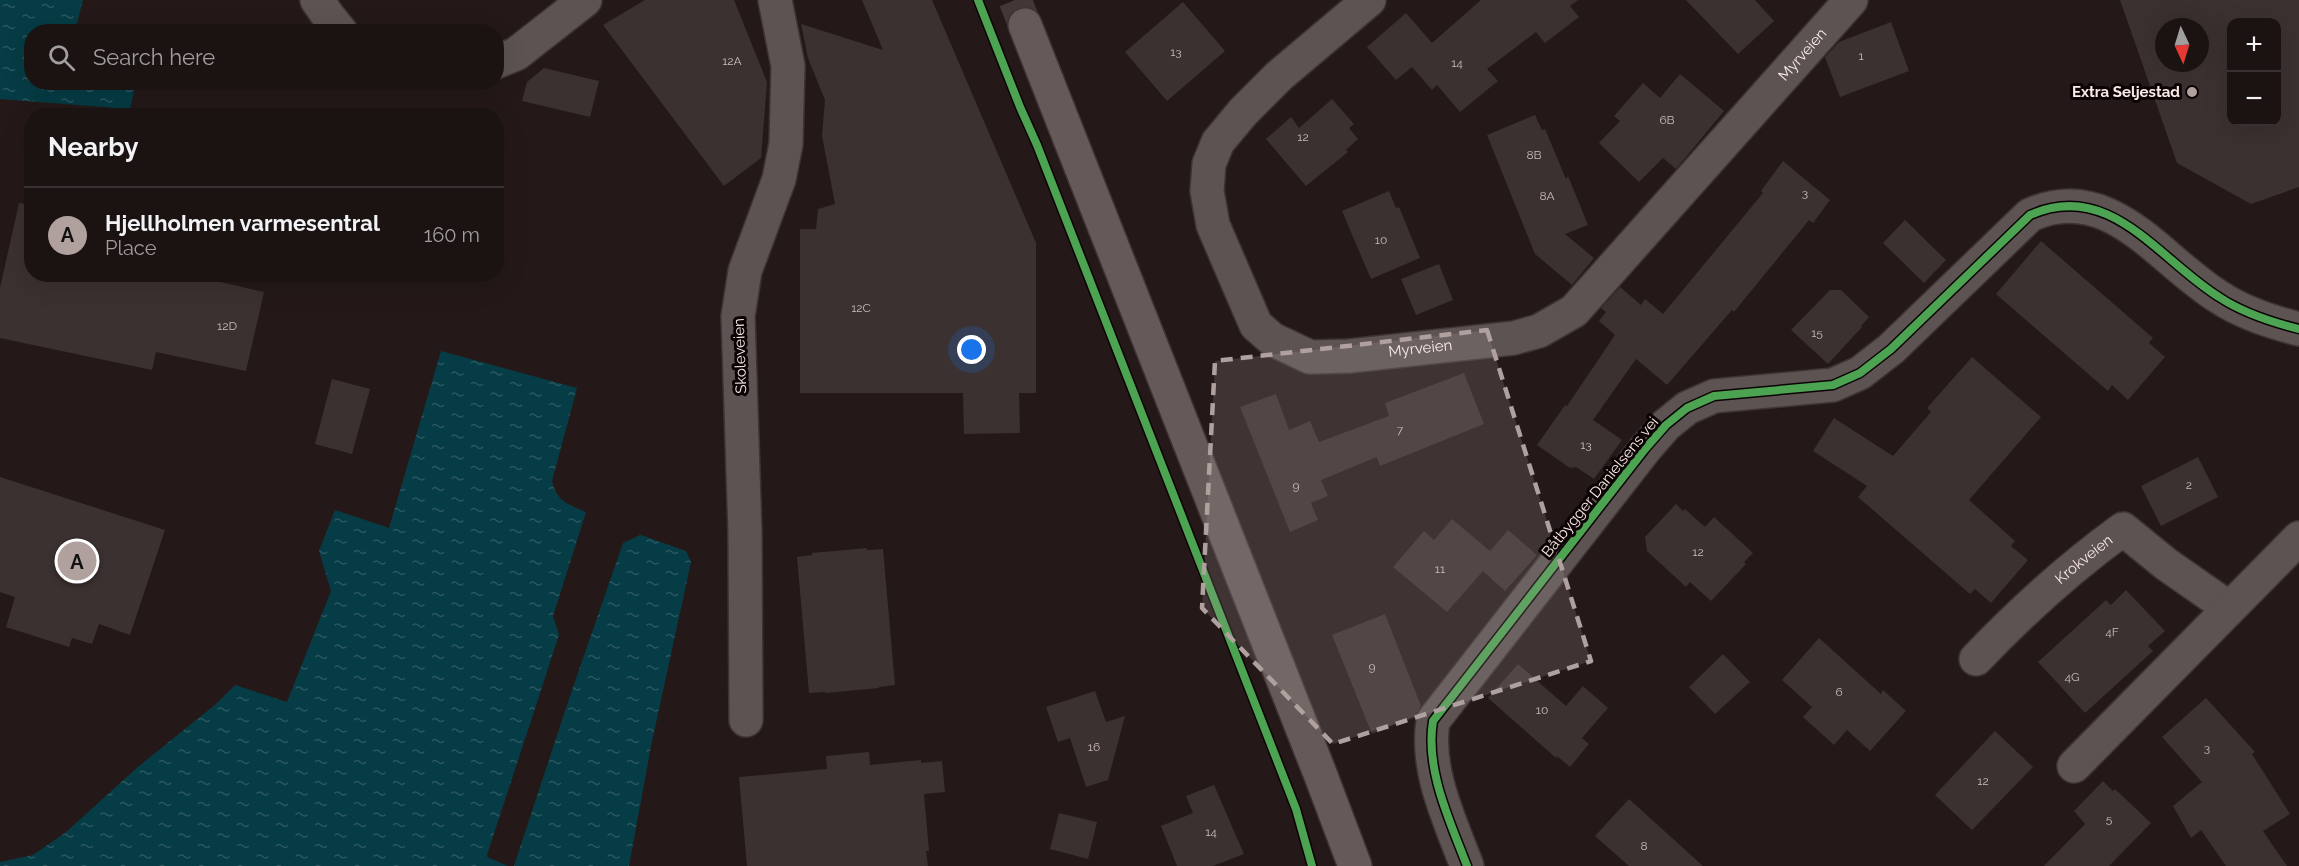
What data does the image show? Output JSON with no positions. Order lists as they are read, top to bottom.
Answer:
{
  "streets": {
    "street": [
      "Myrveien",
      "Skoleveien",
      "Båtbygger Danielsens vei",
      "Krokveien"
    ]
  },
  "places": ["Extra Seljestad"],
  "house_numbers": [
    "13",
    "1",
    "12A",
    "14",
    "6B",
    "12",
    "8B",
    "3",
    "8A",
    "10",
    "12C",
    "12D",
    "15",
    "7",
    "13",
    "2",
    "9",
    "12",
    "11",
    "4F",
    "9",
    "4G",
    "6",
    "10",
    "16",
    "3",
    "12",
    "5",
    "14",
    "8"
  ],
  "north": "bottom",
  "page": {
    "map_buttons": ["+", "−"],
    "search": "Search here",
    "heading": "Nearby",
    "list": [
      {
        "mark": "A",
        "name": "Hjellholmen varmesentral",
        "note": "Place",
        "value": "160 m"
      }
    ],
    "pins": "A"
  }
}
